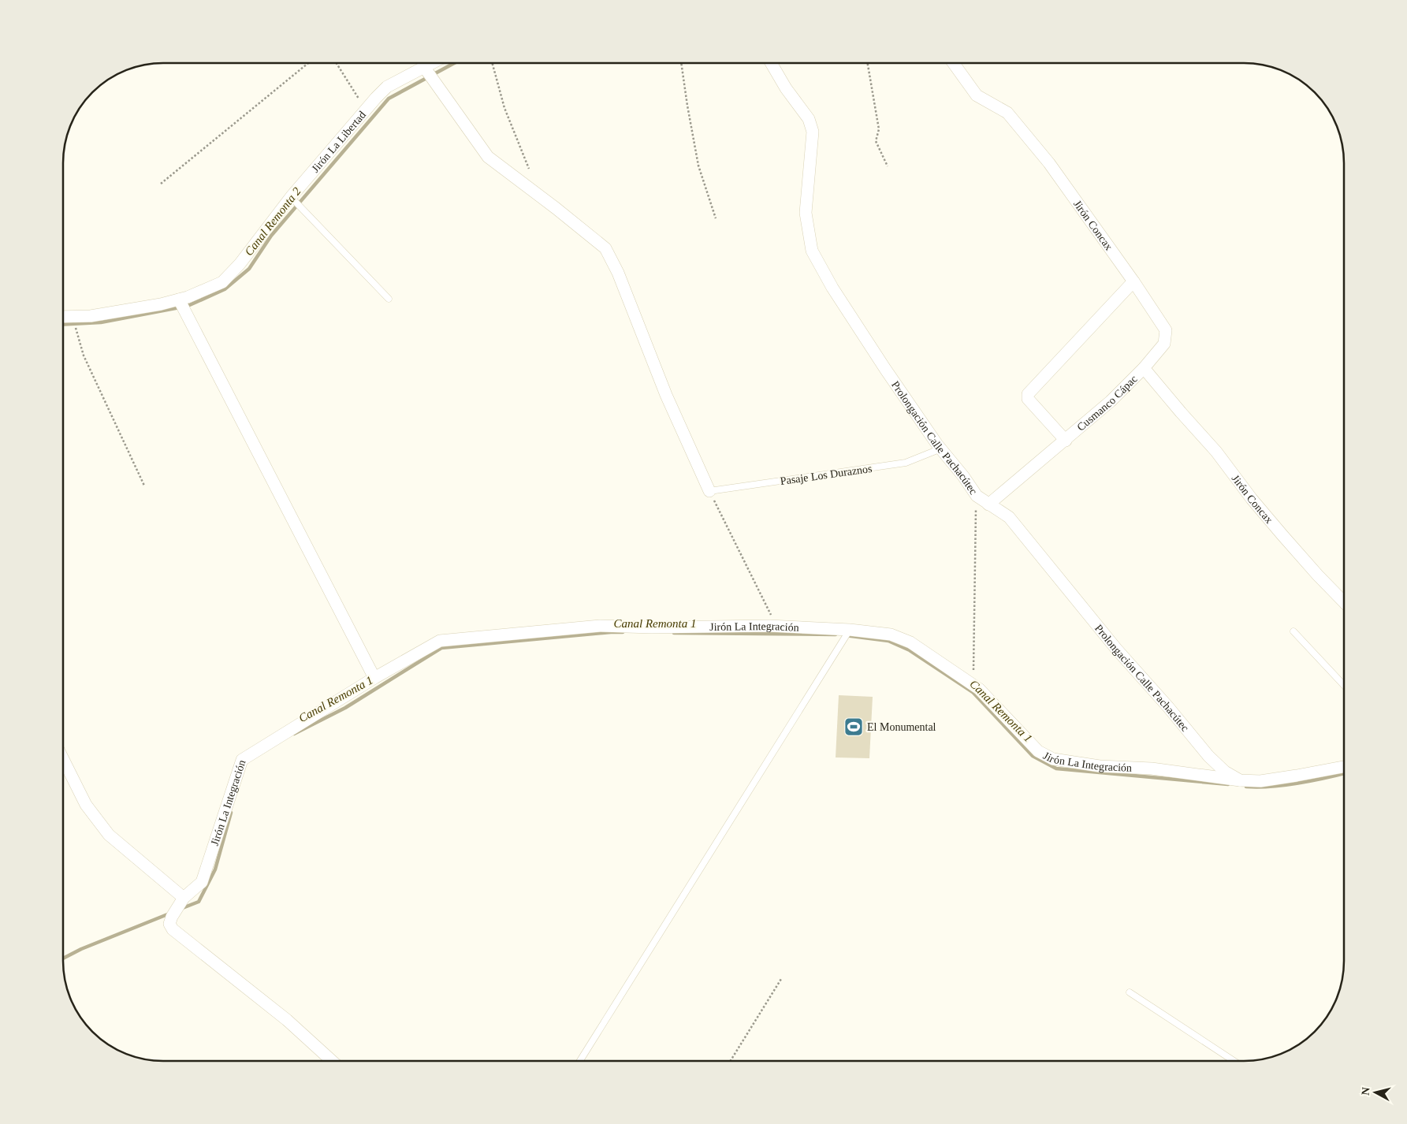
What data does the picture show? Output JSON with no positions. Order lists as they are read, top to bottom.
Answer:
{
  "streets": {
    "street": [
      "Jirón La Libertad",
      "Jirón Concax",
      "Cusmanco Cápac",
      "Prolongación Calle Pachacútec",
      "Jirón La Integración"
    ],
    "lane": ["Pasaje Los Duraznos"]
  },
  "crossings": [
    ["Jirón Concax", "Cusmanco Cápac"],
    ["Cusmanco Cápac", "Prolongación Calle Pachacútec"],
    ["Prolongación Calle Pachacútec", "Pasaje Los Duraznos"],
    ["Prolongación Calle Pachacútec", "Jirón La Integración"]
  ],
  "water": ["Canal Remonta 2", "Canal Remonta 1"],
  "places": {
    "sports": ["El Monumental"]
  },
  "north": "left"
}
